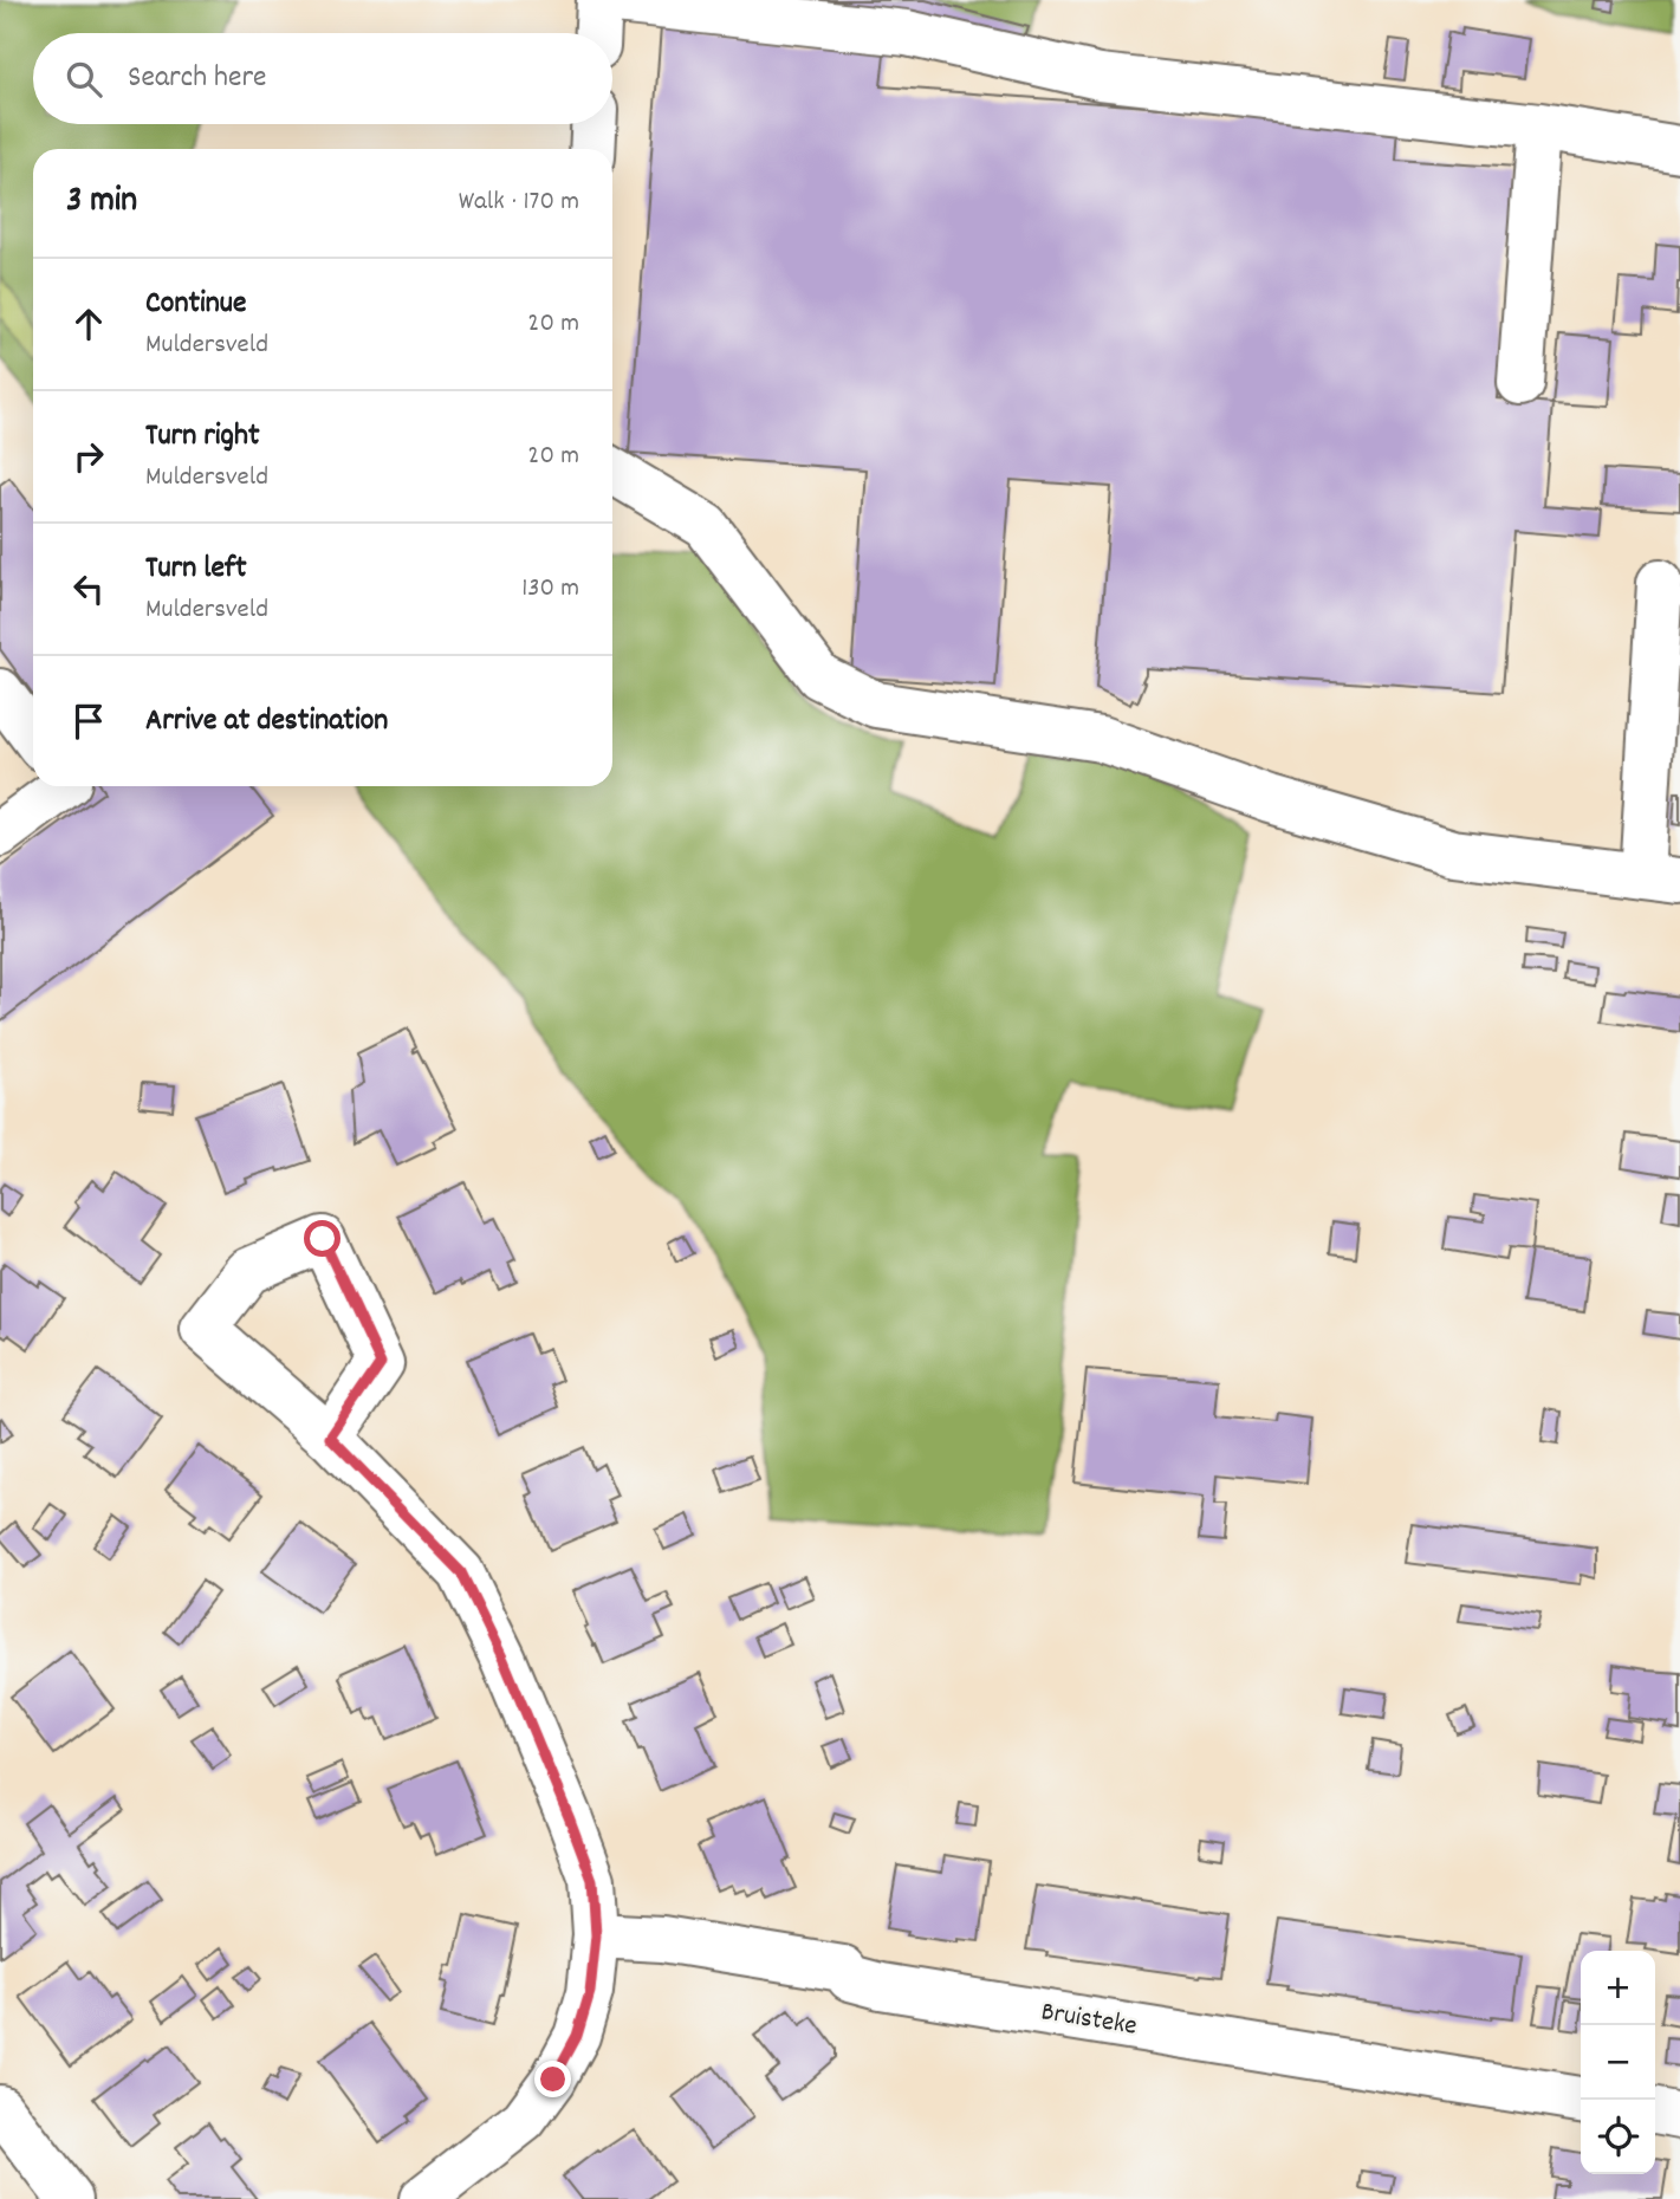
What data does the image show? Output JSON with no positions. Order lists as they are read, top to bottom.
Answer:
{
  "streets": {
    "street": ["Bruisteke"]
  },
  "page": {
    "search": "Search here",
    "heading": ["3 min", "Walk · 170 m"],
    "list": [
      ["Continue", "Muldersveld", "20 m"],
      ["Turn right", "Muldersveld", "20 m"],
      ["Turn left", "Muldersveld", "130 m"],
      "Arrive at destination"
    ],
    "map_buttons": ["+", "−"]
  }
}
